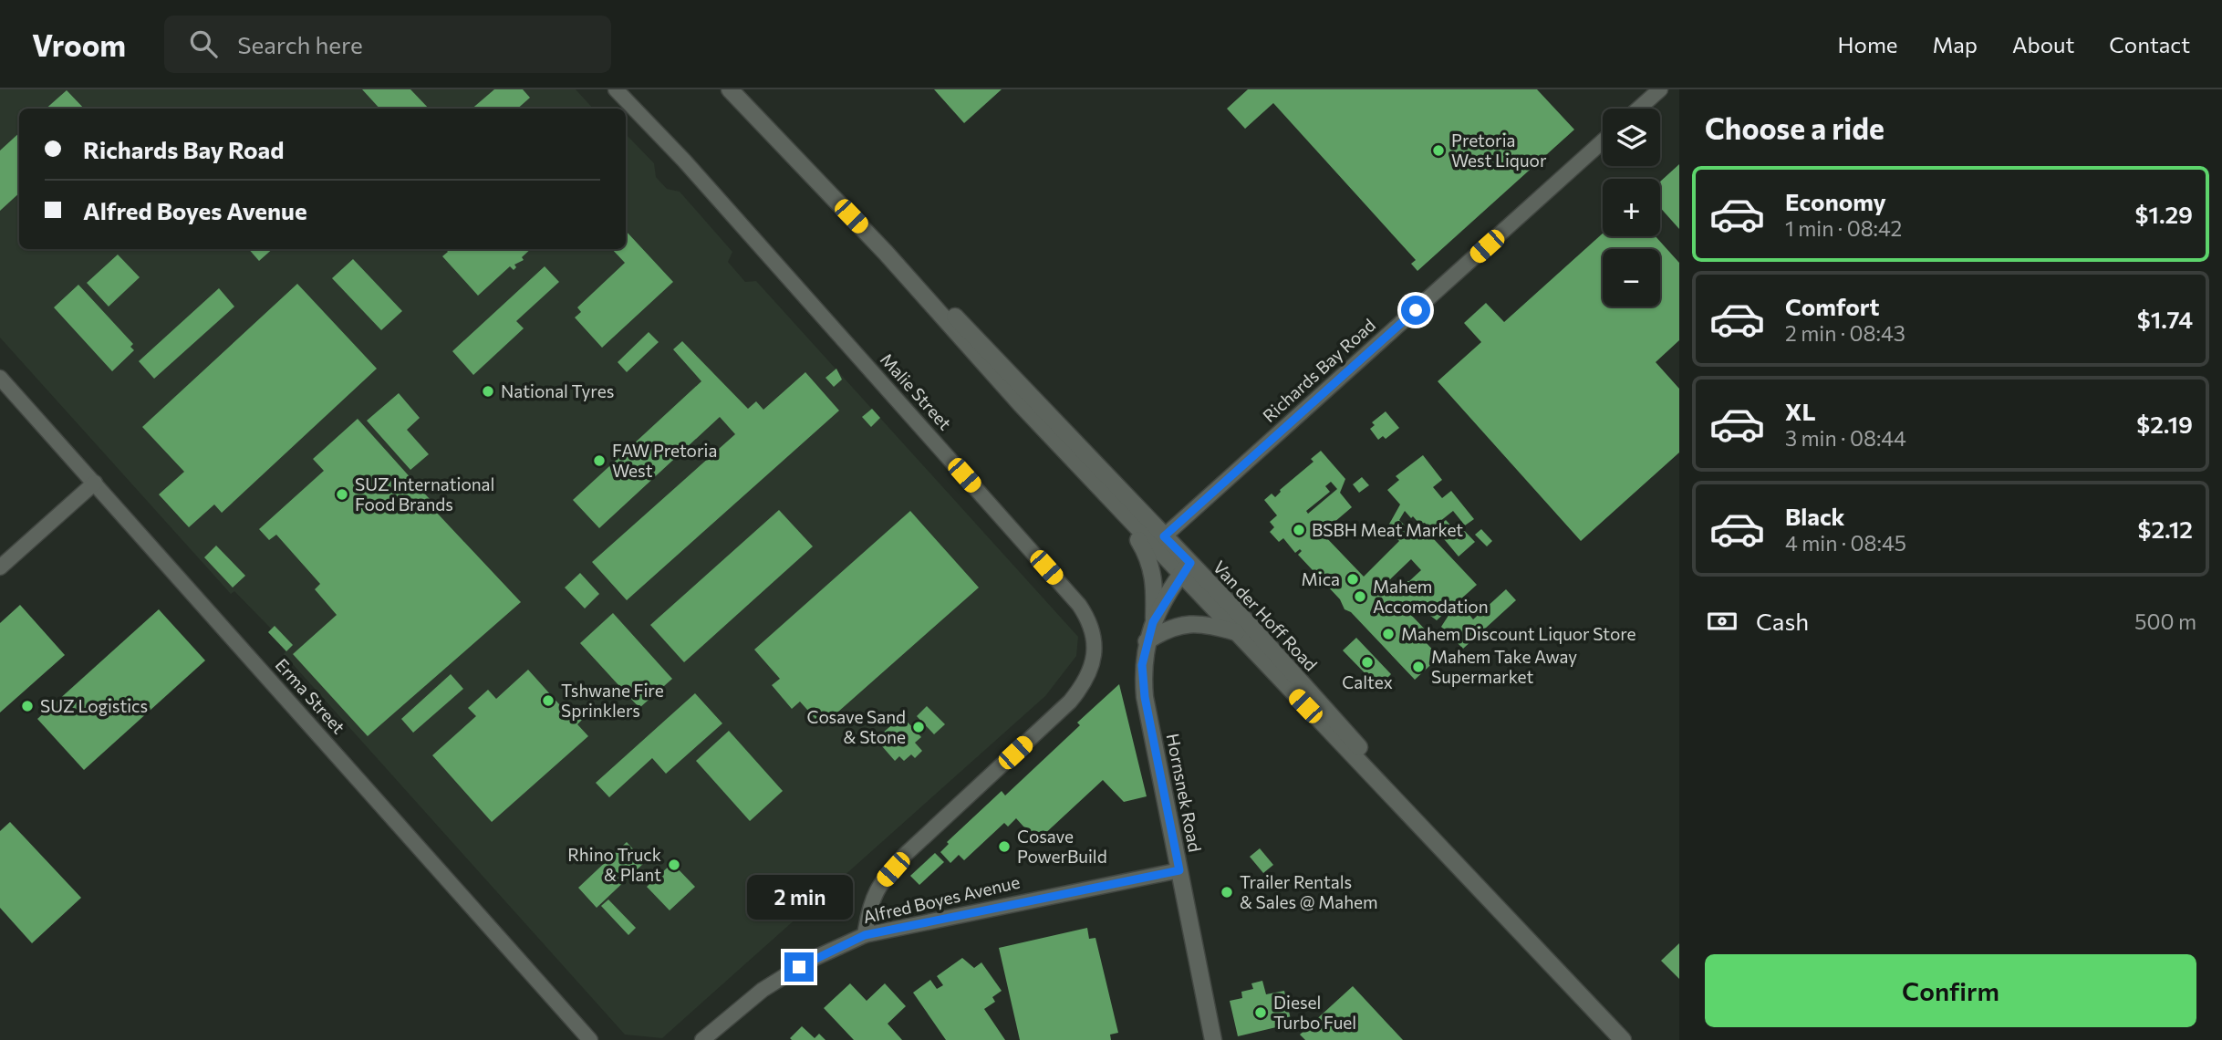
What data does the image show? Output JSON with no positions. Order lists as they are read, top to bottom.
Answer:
{
  "streets": {
    "main road": ["Van der Hoff Road", "Hornsnek Road"],
    "street": [
      "Richards Bay Road",
      "Malie Street",
      "Erma Street",
      "Alfred Boyes Avenue"
    ]
  },
  "crossings": [
    ["Richards Bay Road", "Van der Hoff Road"],
    ["Malie Street", "Alfred Boyes Avenue"],
    ["Van der Hoff Road", "Hornsnek Road"],
    ["Hornsnek Road", "Alfred Boyes Avenue"]
  ],
  "places": [
    "Pretoria West Liquor",
    "National Tyres",
    "FAW Pretoria West",
    "SUZ International Food Brands",
    "BSBH Meat Market",
    "Mica",
    "Mahem Accomodation",
    "Mahem Discount Liquor Store",
    "Caltex",
    "Mahem Take Away Supermarket",
    "Tshwane Fire Sprinklers",
    "SUZ Logistics",
    "Cosave Sand & Stone",
    "Cosave PowerBuild",
    "Rhino Truck & Plant",
    "Trailer Rentals & Sales @ Mahem",
    "Diesel Turbo Fuel"
  ],
  "page": {
    "header": "Vroom",
    "search": "Search here",
    "nav": [
      "Home",
      "Map",
      "About",
      "Contact"
    ],
    "heading": "Choose a ride",
    "map_buttons": ["+", "−"],
    "banner": ["Richards Bay Road", "Alfred Boyes Avenue"],
    "list": [
      {
        "name": "Economy",
        "note": "1 min · 08:42",
        "value": "$1.29"
      },
      {
        "name": "Comfort",
        "note": "2 min · 08:43",
        "value": "$1.74"
      },
      {
        "name": "XL",
        "note": "3 min · 08:44",
        "value": "$2.19"
      },
      {
        "name": "Black",
        "note": "4 min · 08:45",
        "value": "$2.12"
      }
    ],
    "pay": ["Cash", "500 m"],
    "bubble": "2 min",
    "buttons": "Confirm"
  }
}
